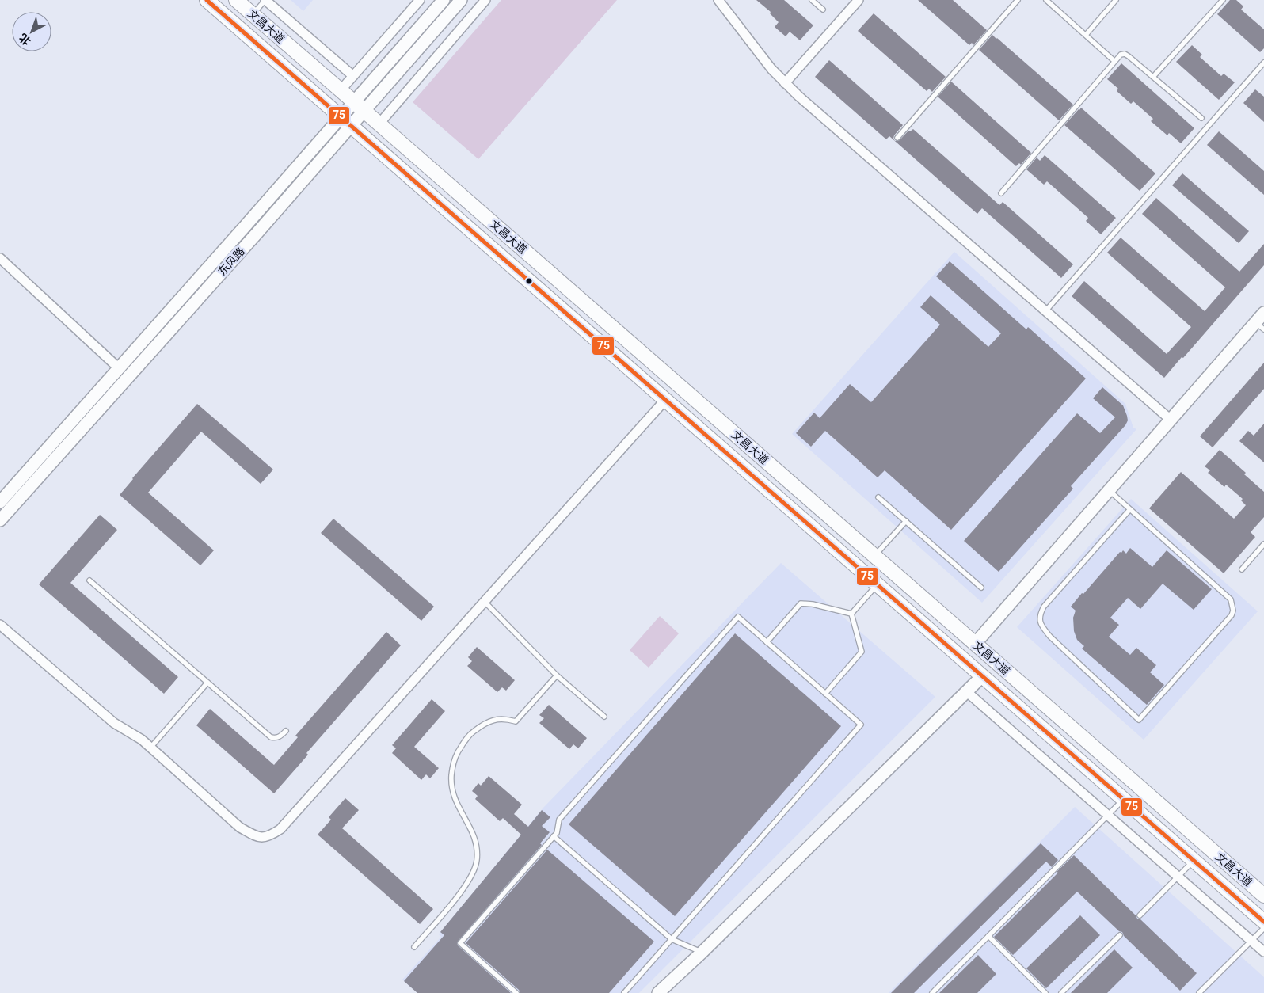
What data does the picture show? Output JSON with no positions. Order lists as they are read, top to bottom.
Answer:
{
  "streets": {
    "main road": ["文昌大道", "东风路"]
  },
  "crossings": [
    ["文昌大道", "东风路"]
  ],
  "lines": ["transit line 75"],
  "north": "bottom left"
}
